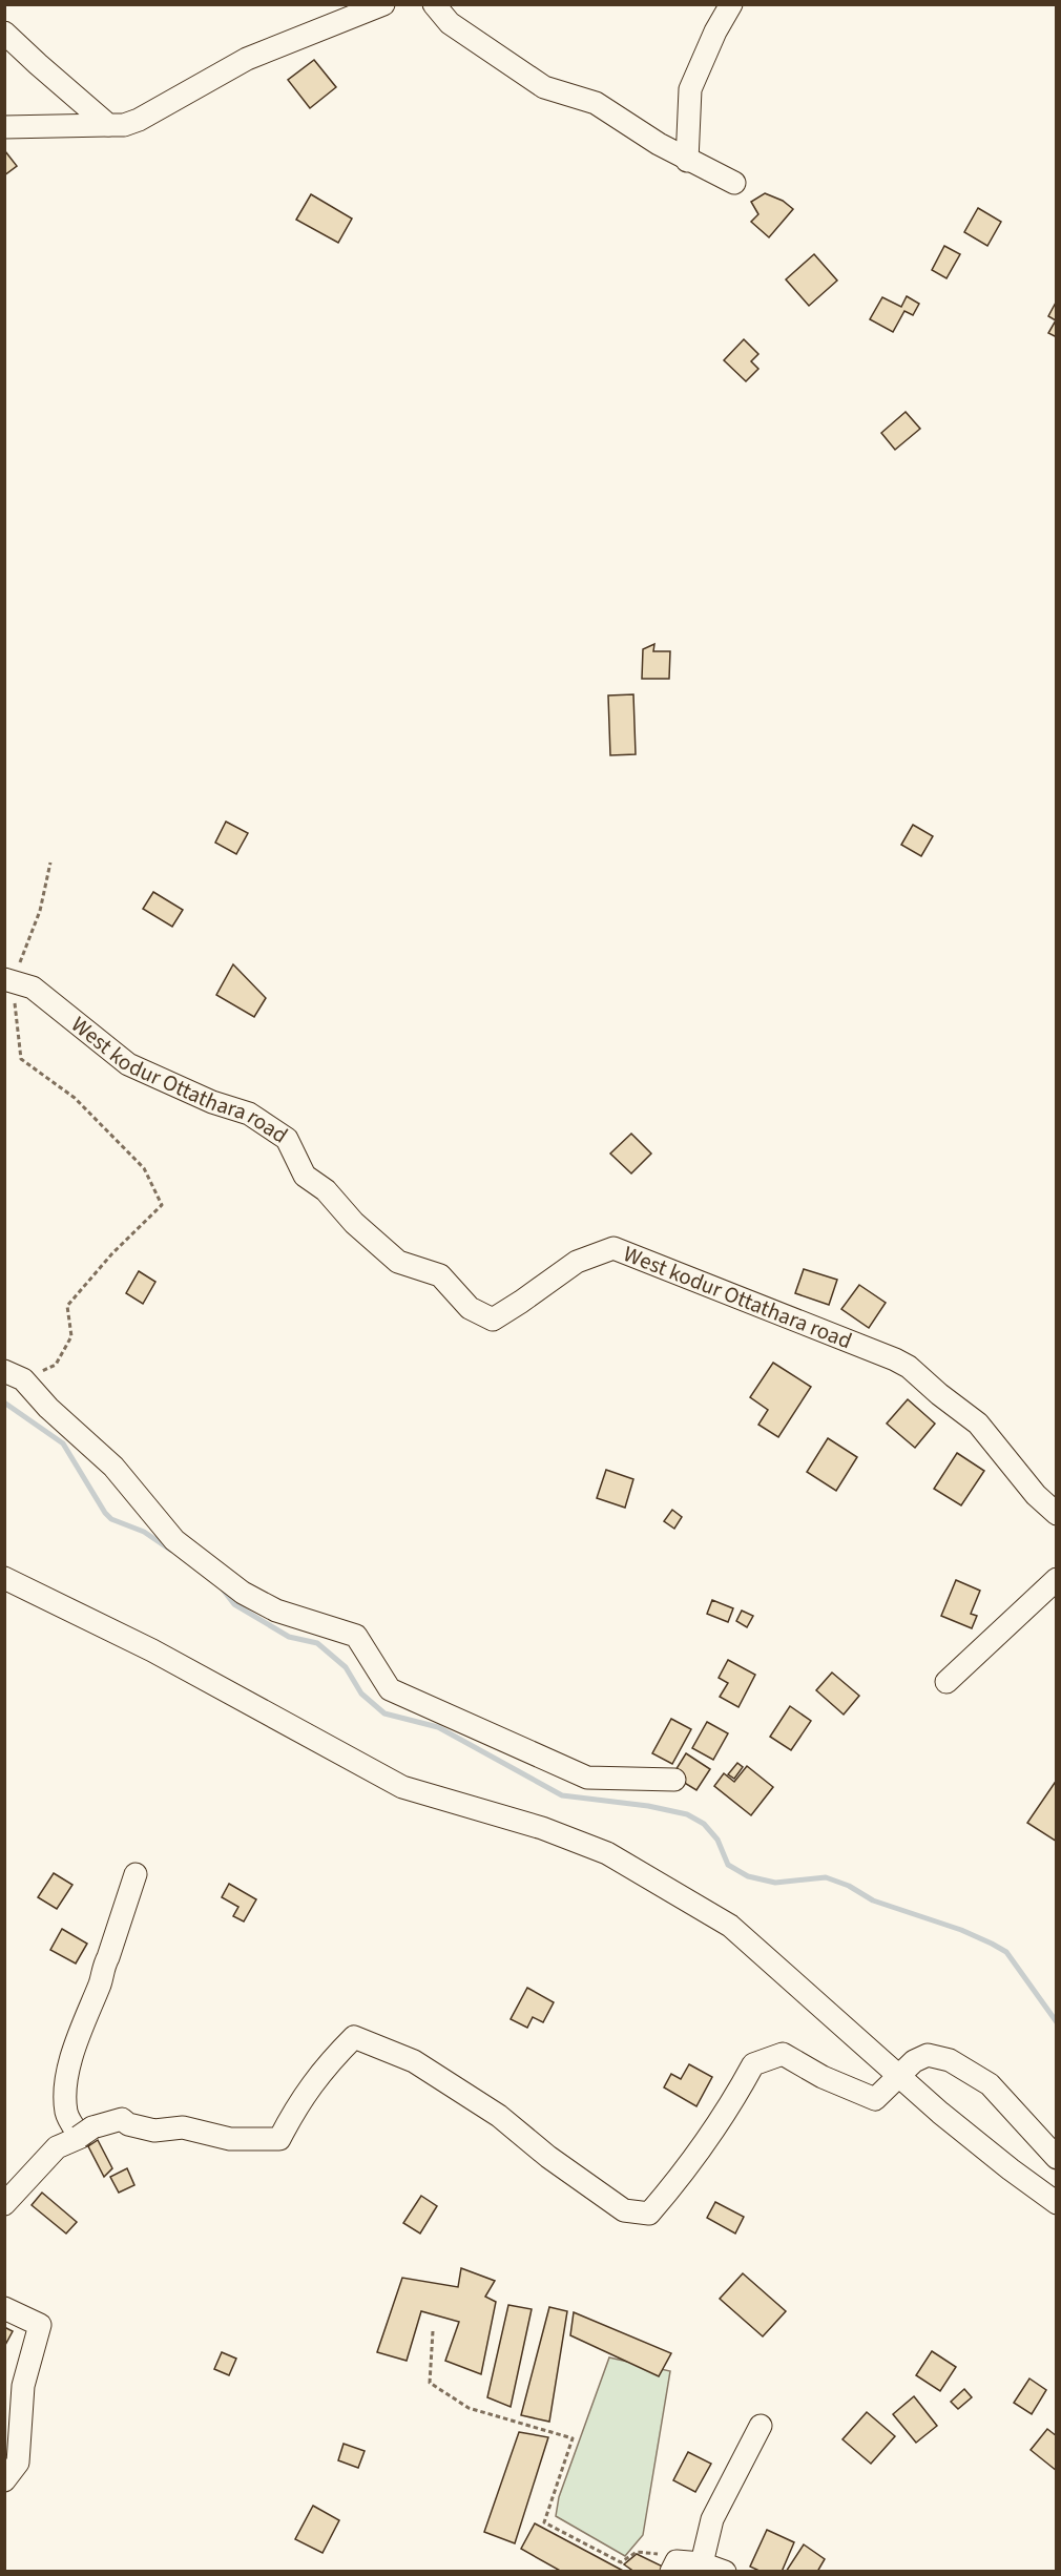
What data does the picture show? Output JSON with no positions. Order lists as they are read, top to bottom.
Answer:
{
  "streets": {
    "street": ["West kodur Ottathara road"]
  }
}
